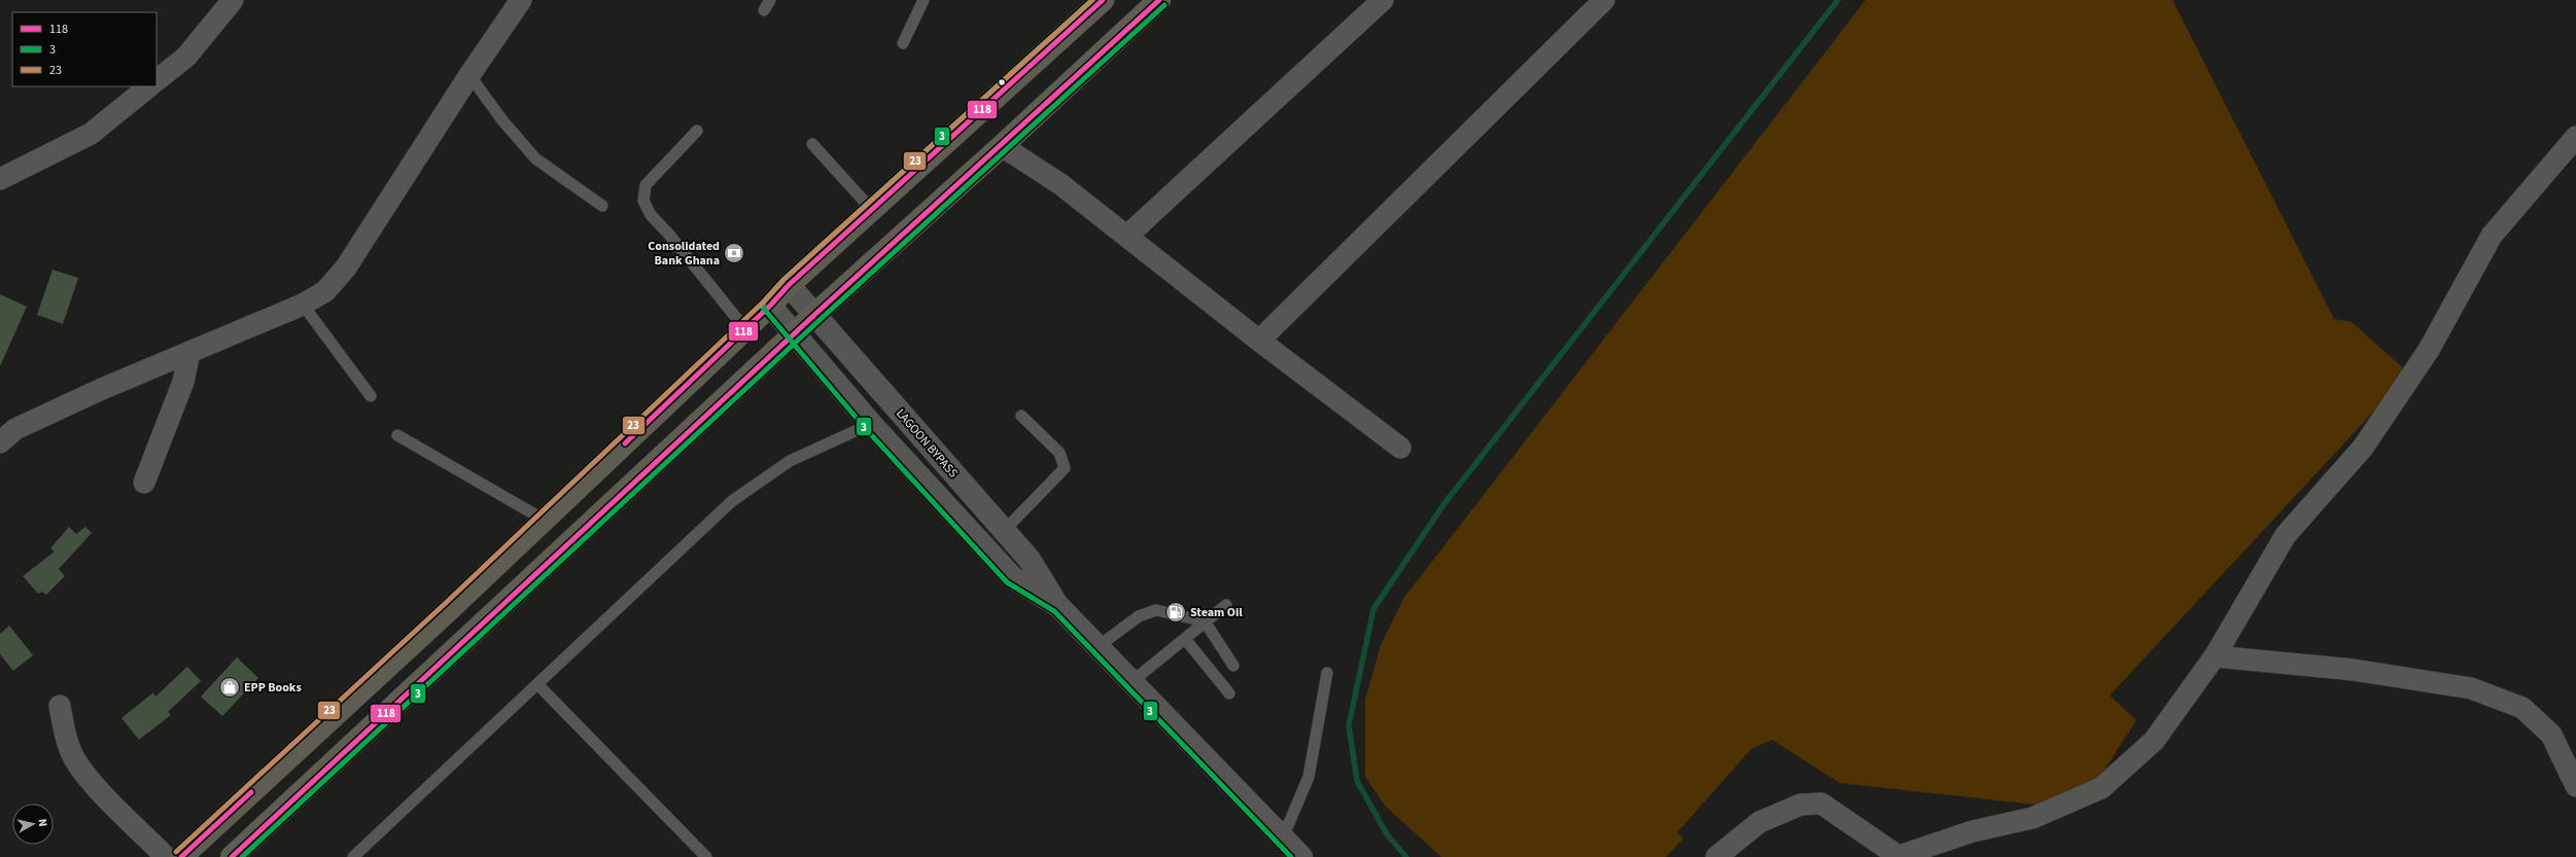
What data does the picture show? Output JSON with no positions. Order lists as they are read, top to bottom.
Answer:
{
  "streets": {
    "street": ["LAGOON BYPASS"]
  },
  "places": {
    "bank": ["Consolidated Bank Ghana"],
    "fuel station": ["Steam Oil"],
    "shop": ["EPP Books"]
  },
  "lines": ["transit line 118", "transit line 3", "transit line 23"],
  "legend": ["118", "3", "23"],
  "north": "right"
}
